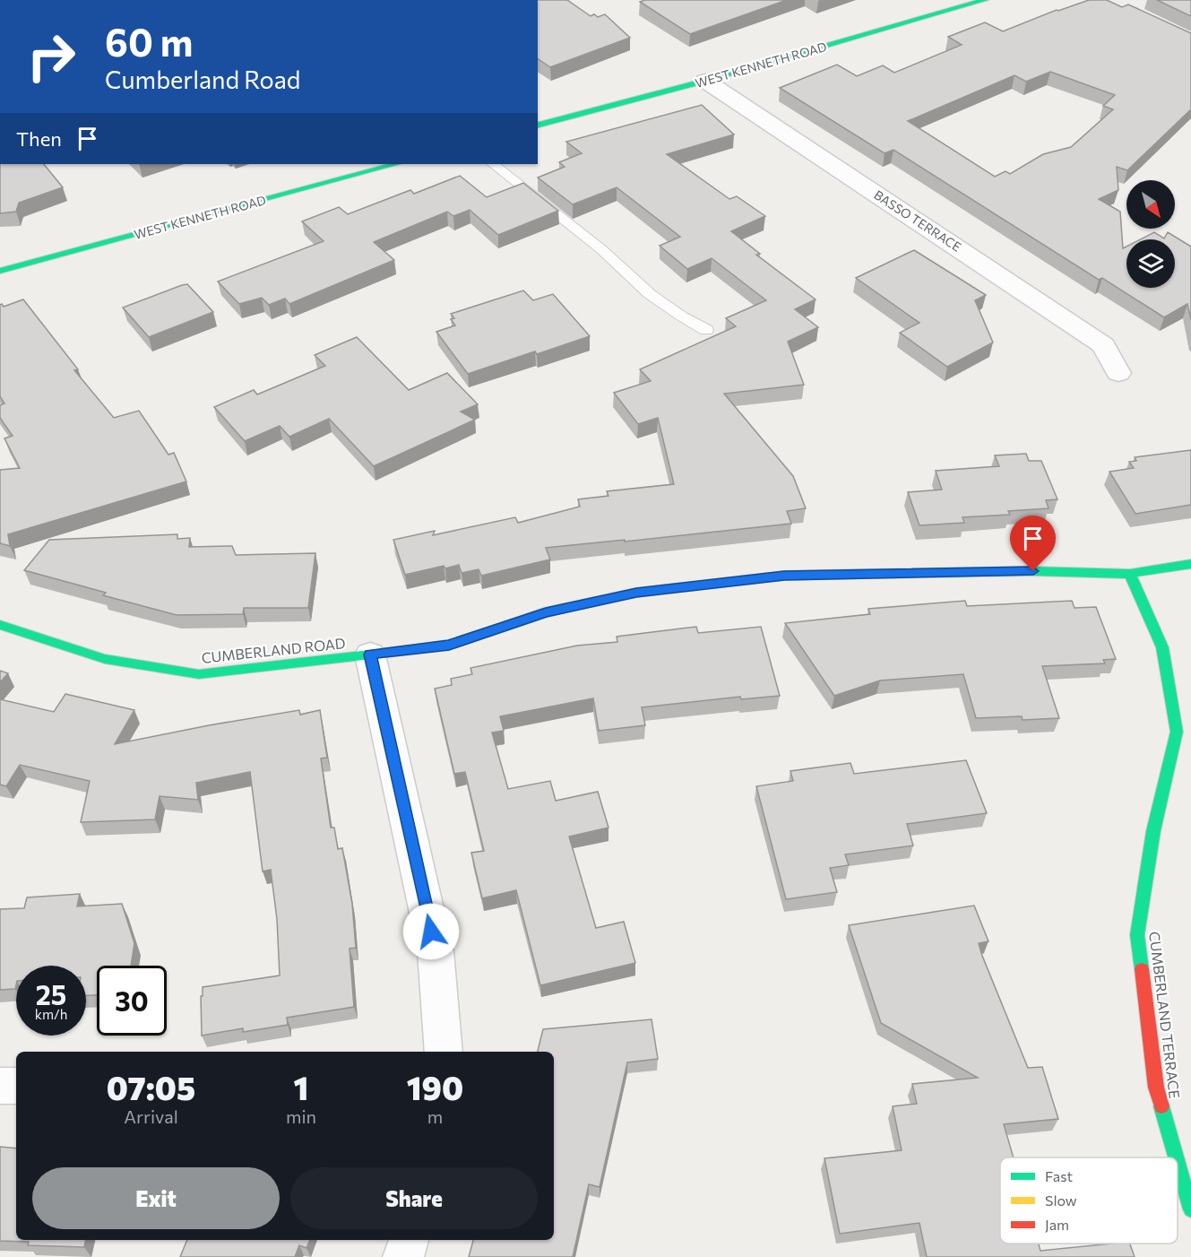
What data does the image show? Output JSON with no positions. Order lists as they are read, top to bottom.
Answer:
{
  "streets": {
    "street": [
      "WEST KENNETH ROAD",
      "BASSO TERRACE",
      "CUMBERLAND ROAD",
      "CUMBERLAND TERRACE"
    ]
  },
  "crossings": [
    ["WEST KENNETH ROAD", "BASSO TERRACE"],
    ["CUMBERLAND ROAD", "CUMBERLAND TERRACE"]
  ],
  "legend": ["Fast", "Slow", "Jam"],
  "north": "bottom right",
  "page": {
    "turn": ["60 m", "Cumberland Road"],
    "then": "Then",
    "speed": "25 km/h",
    "limit": "30",
    "eta": [
      "07:05",
      "Arrival",
      "1",
      "min",
      "190",
      "m"
    ],
    "buttons": ["Exit", "Share"]
  }
}
